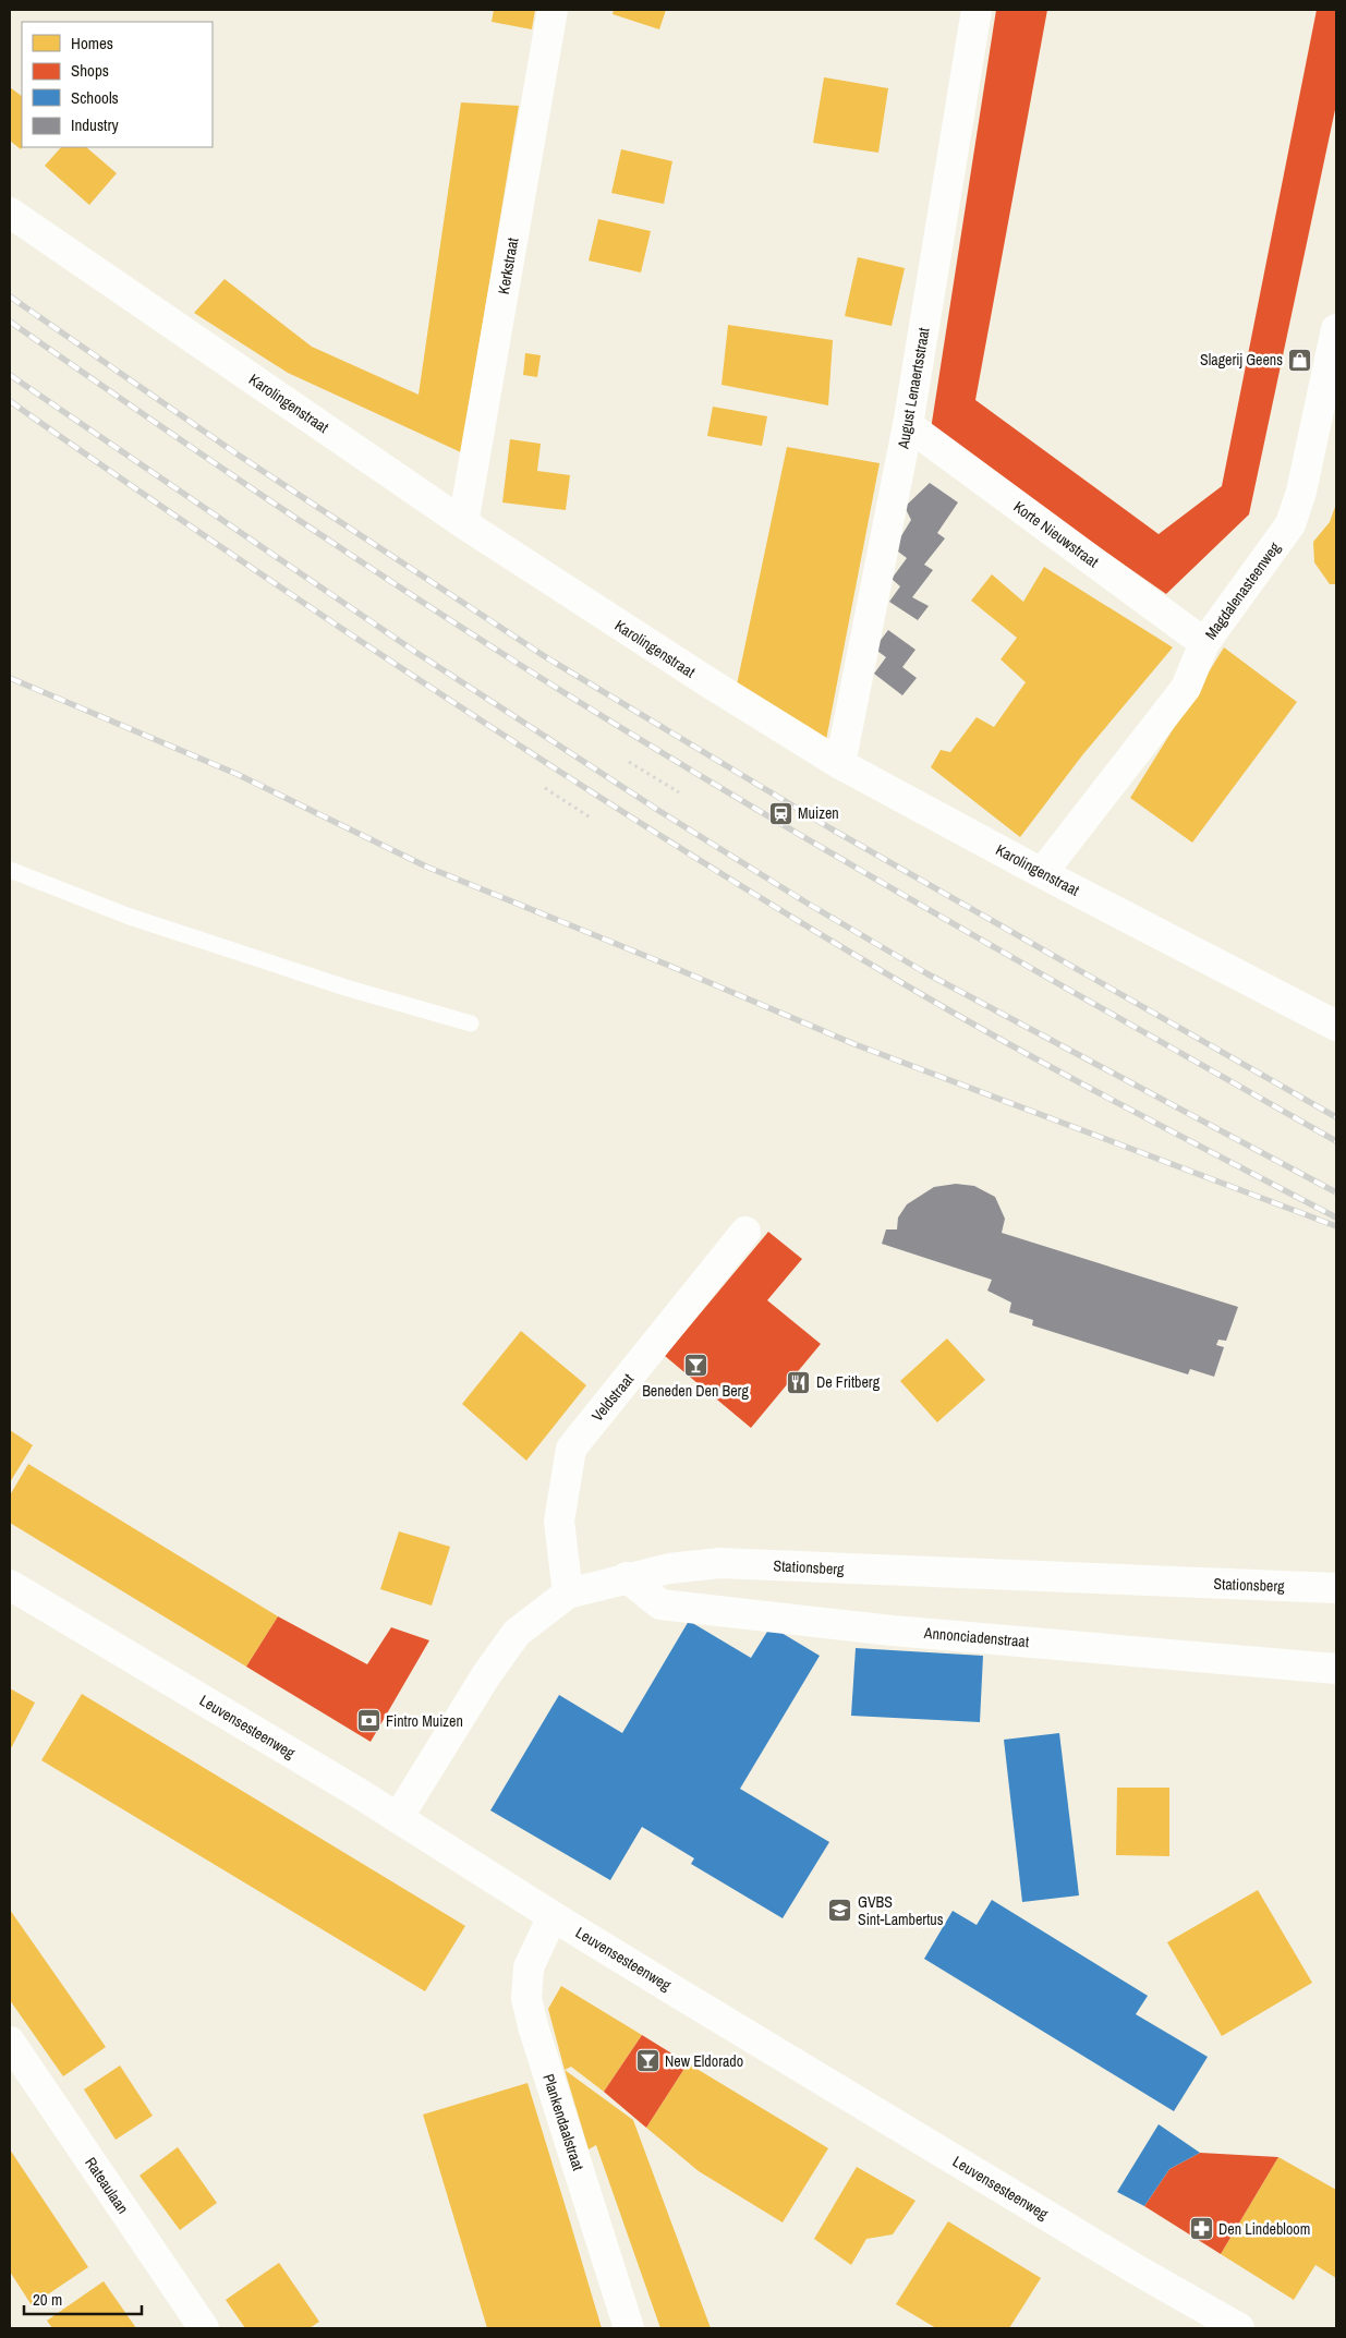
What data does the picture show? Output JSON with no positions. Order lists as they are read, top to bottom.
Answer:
{
  "streets": {
    "street": [
      "Kerkstraat",
      "August Lenaertsstraat",
      "Karolingenstraat",
      "Korte Nieuwstraat",
      "Magdalenasteenweg",
      "Veldstraat",
      "Stationsberg",
      "Annonciadenstraat",
      "Leuvensesteenweg",
      "Plankendaalstraat",
      "Rateaulaan"
    ]
  },
  "crossings": [
    ["Kerkstraat", "Karolingenstraat"],
    ["August Lenaertsstraat", "Karolingenstraat"],
    ["August Lenaertsstraat", "Korte Nieuwstraat"],
    ["Karolingenstraat", "Magdalenasteenweg"],
    ["Korte Nieuwstraat", "Magdalenasteenweg"],
    ["Veldstraat", "Stationsberg"],
    ["Stationsberg", "Annonciadenstraat"],
    ["Stationsberg", "Leuvensesteenweg"],
    ["Leuvensesteenweg", "Plankendaalstraat"]
  ],
  "places": {
    "shop": ["Slagerij Geens"],
    "station": ["Muizen"],
    "bar": ["Beneden Den Berg", "New Eldorado"],
    "restaurant": ["De Fritberg"],
    "bank": ["Fintro Muizen"],
    "school or university": ["GVBS Sint-Lambertus"],
    "pharmacy": ["Den Lindebloom"]
  },
  "legend": [
    "Homes",
    "Shops",
    "Schools",
    "Industry"
  ],
  "scale_bar": "20 m"
}
